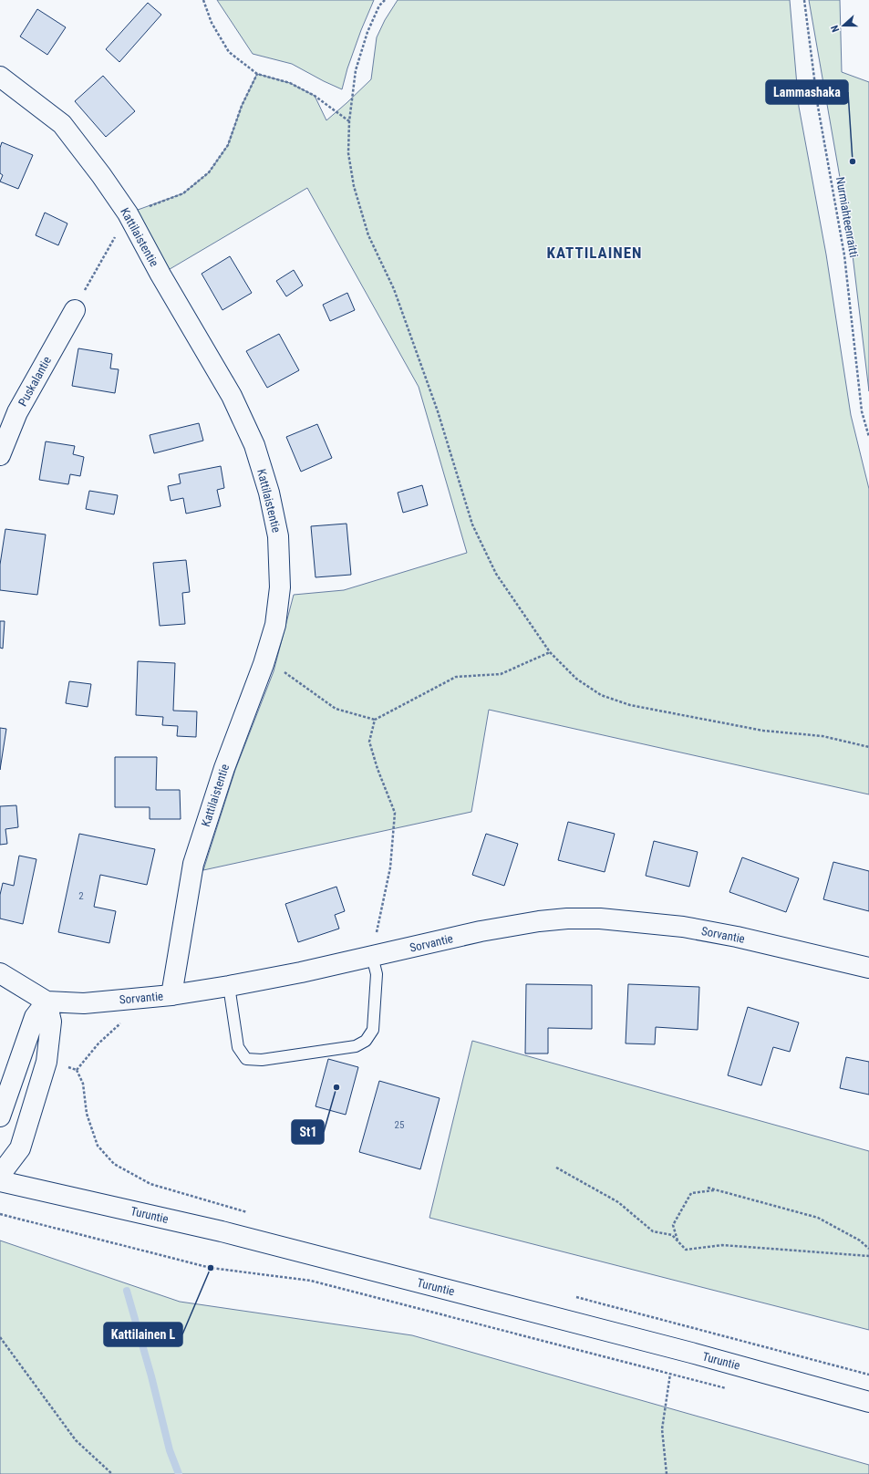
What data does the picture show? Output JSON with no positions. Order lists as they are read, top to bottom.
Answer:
{
  "streets": {
    "main road": [
      "Kattilaistentie",
      "Puskalantie",
      "Sorvantie",
      "Turuntie"
    ],
    "path": ["Nurmiahteenraitti"]
  },
  "crossings": [
    ["Kattilaistentie", "Sorvantie"]
  ],
  "districts": ["KATTILAINEN"],
  "places": ["Lammashaka", "St1", "Kattilainen L"],
  "house_numbers": ["2", "25"],
  "north": "left"
}
